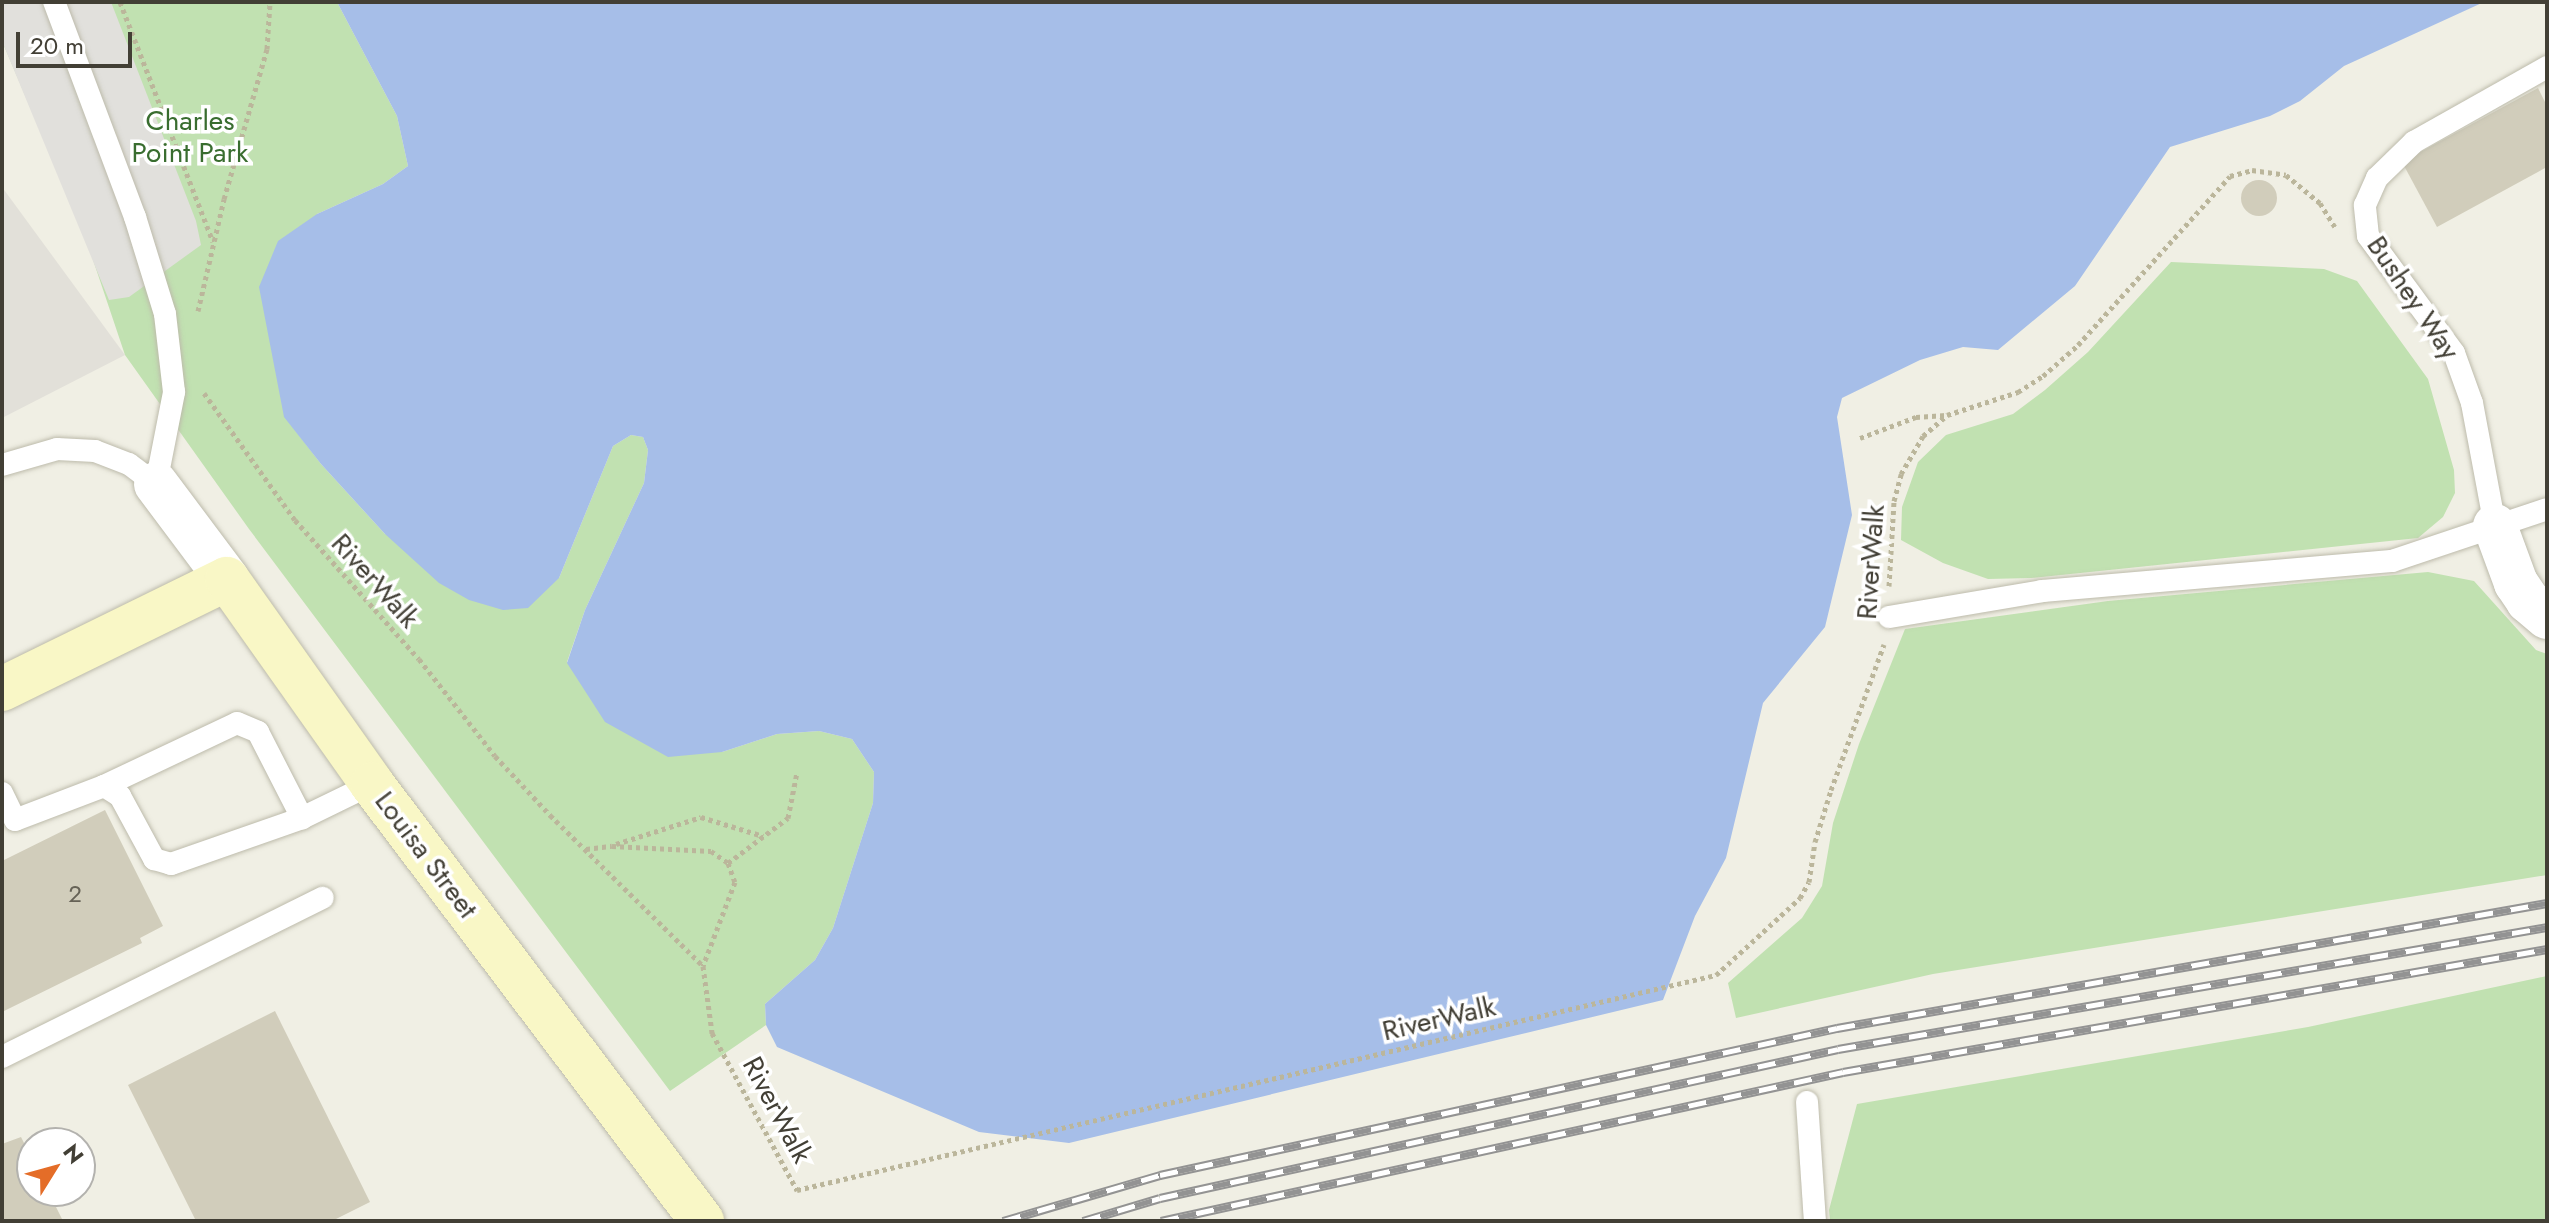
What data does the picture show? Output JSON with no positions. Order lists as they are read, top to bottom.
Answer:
{
  "streets": {
    "street": ["Louisa Street"],
    "lane": ["Bushey Way"],
    "path": ["RiverWalk"]
  },
  "parks": ["Charles Point Park"],
  "house_numbers": ["2"],
  "scale_bar": "20 m",
  "north": "top right"
}
